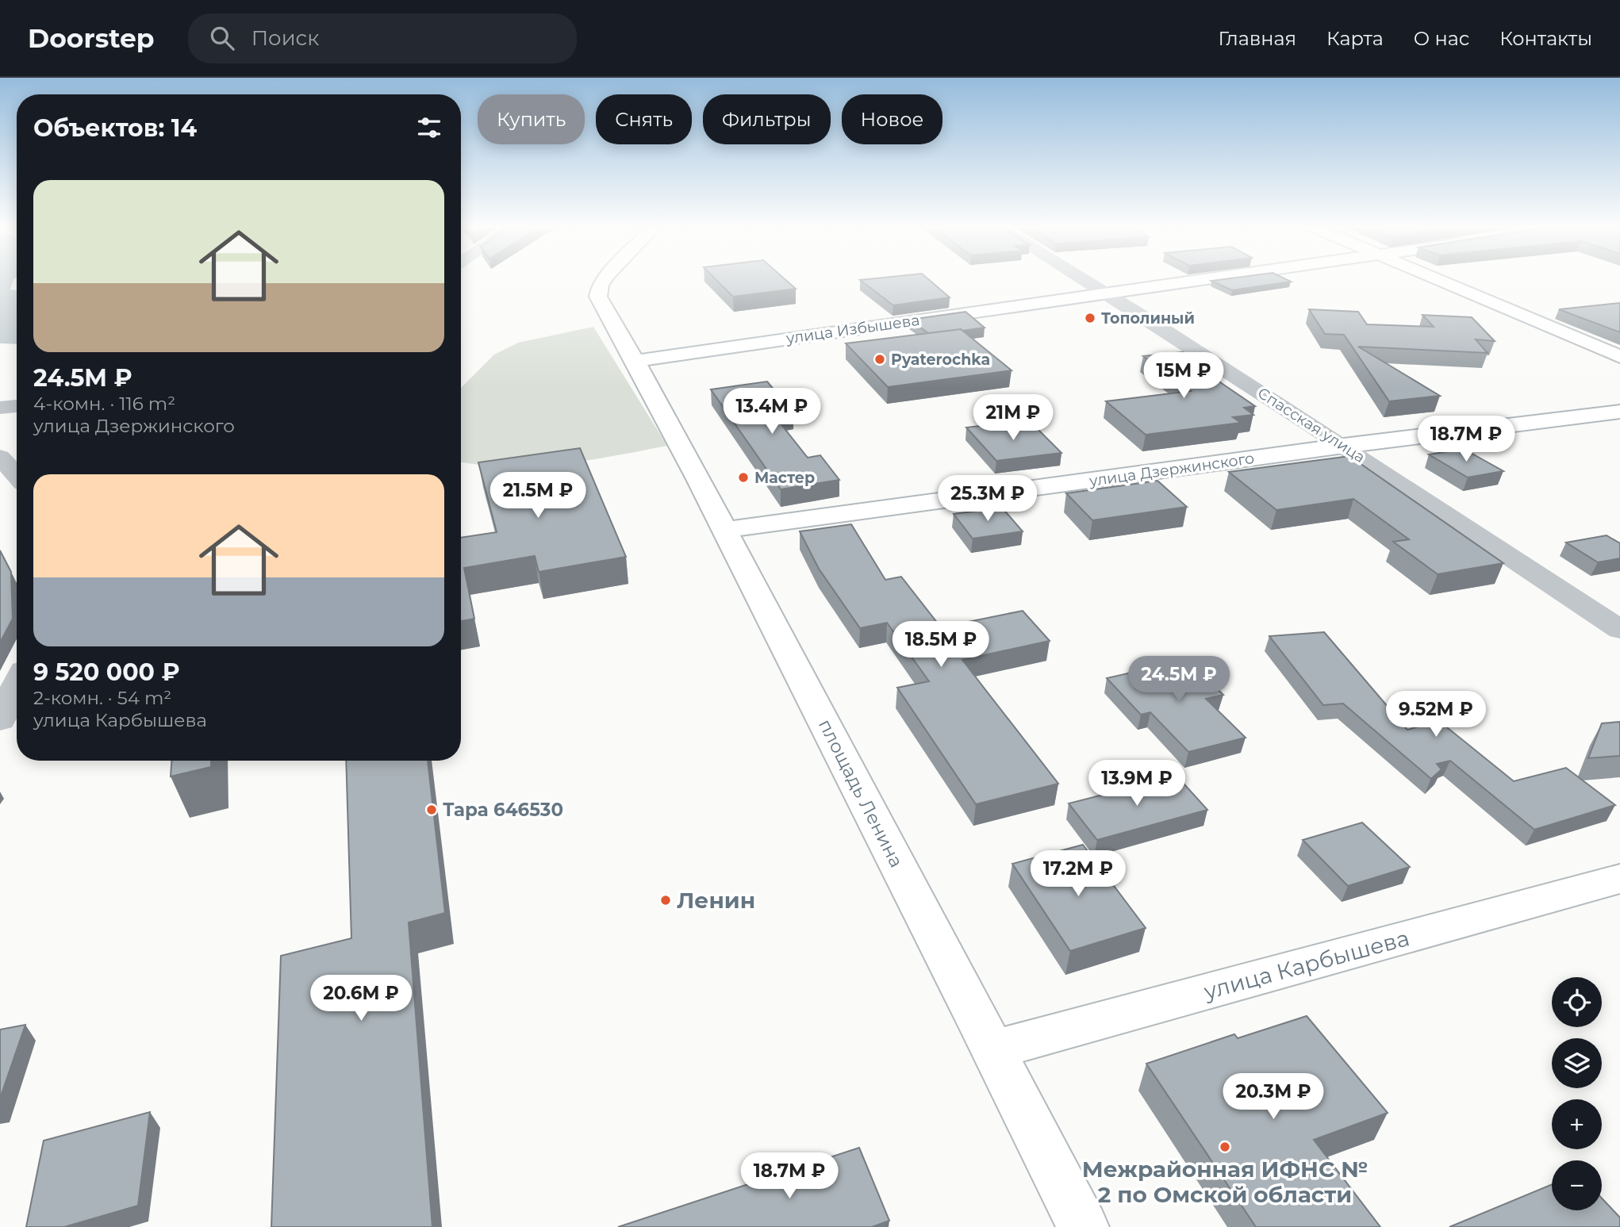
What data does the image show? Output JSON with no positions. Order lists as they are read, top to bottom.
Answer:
{
  "streets": {
    "street": [
      "улица Избышева",
      "Спасская улица",
      "улица Дзержинского",
      "площадь Ленина",
      "улица Карбышева"
    ]
  },
  "crossings": [
    ["улица Избышева", "Спасская улица"],
    ["улица Избышева", "площадь Ленина"],
    ["Спасская улица", "улица Дзержинского"],
    ["улица Дзержинского", "площадь Ленина"],
    ["площадь Ленина", "улица Карбышева"]
  ],
  "places": [
    "Тополиный",
    "Pyaterochka",
    "Мастер",
    "Тара 646530",
    "Ленин",
    "Межрайонная ИФНС № 2 по Омской области"
  ],
  "page": {
    "header": "Doorstep",
    "search": "Поиск",
    "nav": [
      "Главная",
      "Карта",
      "О нас",
      "Контакты"
    ],
    "chip": [
      "Купить",
      "Снять",
      "Фильтры",
      "Новое"
    ],
    "heading": "Объектов: 14",
    "list": [
      {
        "name": "24.5M ₽",
        "note": "4-комн. · 116 m² · улица Дзержинского"
      },
      {
        "name": "9 520 000 ₽",
        "note": "2-комн. · 54 m² · улица Карбышева"
      }
    ],
    "price": [
      "15M ₽",
      "13.4M ₽",
      "21M ₽",
      "18.7M ₽",
      "21.5M ₽",
      "25.3M ₽",
      "18.5M ₽",
      "24.5M ₽",
      "9.52M ₽",
      "13.9M ₽",
      "17.2M ₽",
      "20.6M ₽",
      "20.3M ₽",
      "18.7M ₽"
    ],
    "map_buttons": ["+", "−"]
  }
}
